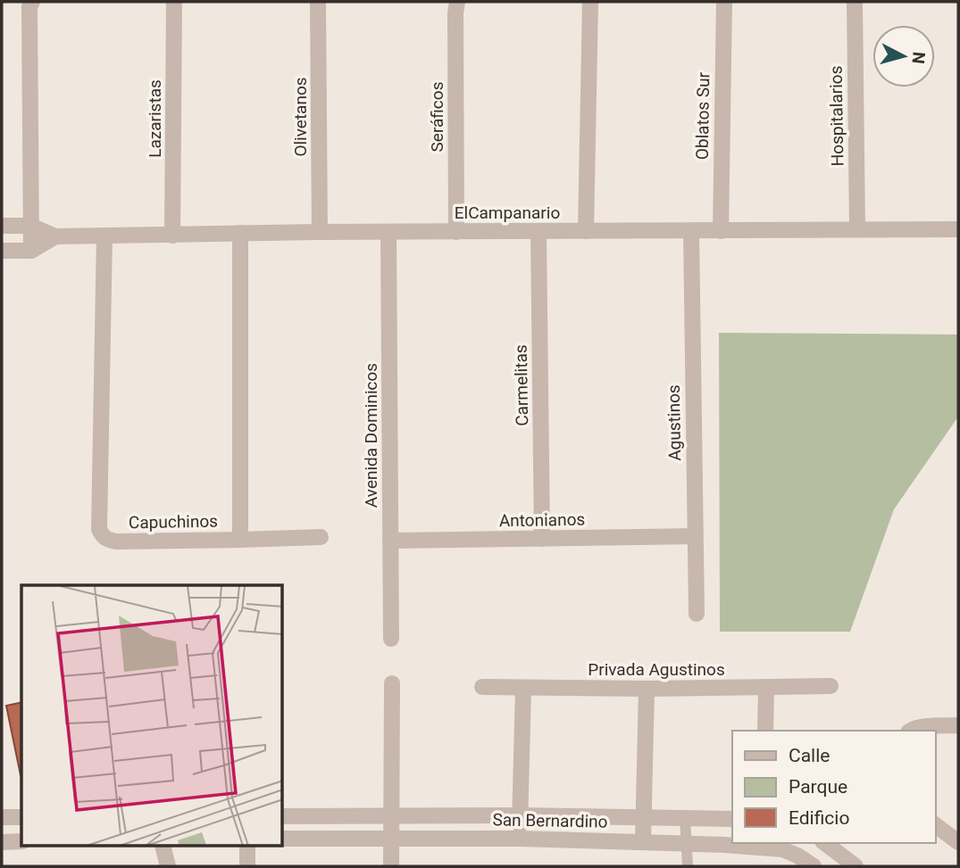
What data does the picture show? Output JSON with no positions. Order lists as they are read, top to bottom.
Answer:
{
  "streets": {
    "street": [
      "Oblatos Sur",
      "Hospitalarios",
      "Olivetanos",
      "Seráficos",
      "Lazaristas",
      "ElCampanario",
      "Carmelitas",
      "Agustinos",
      "Avenida Dominicos",
      "Antonianos",
      "Capuchinos",
      "Privada Agustinos",
      "San Bernardino"
    ]
  },
  "crossings": [
    ["Oblatos Sur", "ElCampanario"],
    ["Hospitalarios", "ElCampanario"],
    ["Olivetanos", "ElCampanario"],
    ["Seráficos", "ElCampanario"],
    ["Lazaristas", "ElCampanario"],
    ["ElCampanario", "Carmelitas"],
    ["ElCampanario", "Agustinos"],
    ["ElCampanario", "Avenida Dominicos"],
    ["ElCampanario", "Capuchinos"],
    ["Carmelitas", "Antonianos"],
    ["Agustinos", "Antonianos"],
    ["Avenida Dominicos", "Antonianos"]
  ],
  "legend": ["Calle", "Parque", "Edificio"],
  "north": "right"
}
